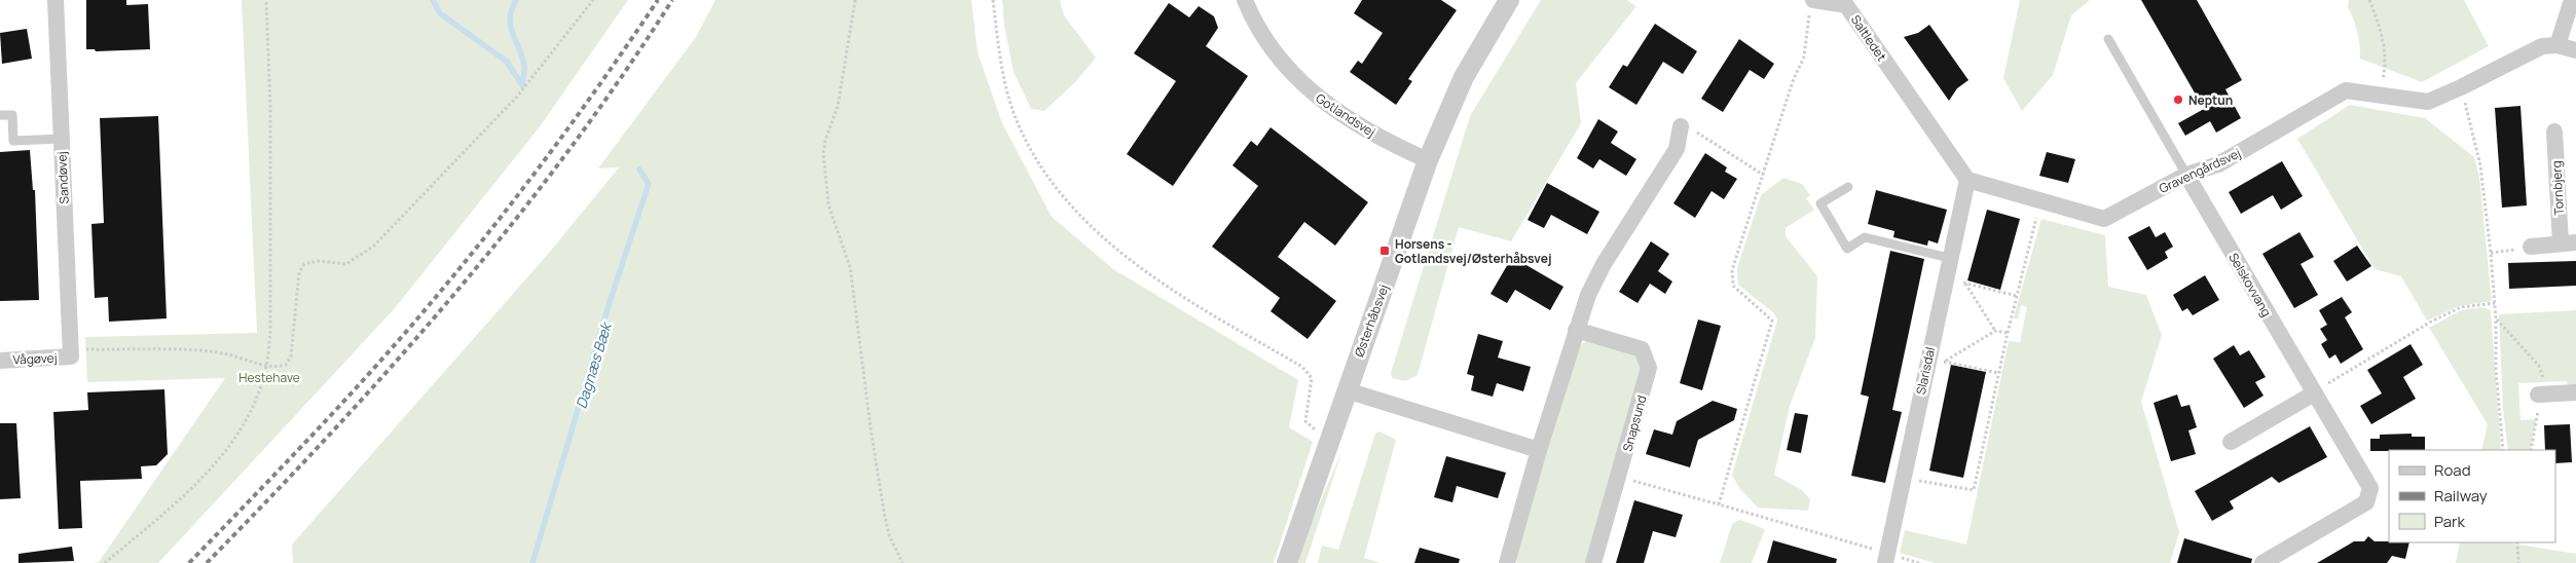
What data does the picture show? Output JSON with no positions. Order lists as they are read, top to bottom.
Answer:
{
  "streets": {
    "street": [
      "Saltledet",
      "Gotlandsvej",
      "Gravengårdsvej",
      "Sandøvej",
      "Tornbjerg",
      "Selskovvang",
      "Østerhåbsvej",
      "Vågøvej",
      "Slarisdal",
      "Snapsund"
    ]
  },
  "crossings": [
    ["Saltledet", "Gravengårdsvej"],
    ["Saltledet", "Slarisdal"],
    ["Gotlandsvej", "Østerhåbsvej"],
    ["Gravengårdsvej", "Selskovvang"],
    ["Gravengårdsvej", "Slarisdal"],
    ["Sandøvej", "Vågøvej"]
  ],
  "water": ["Dagnæs Bæk"],
  "parks": ["Hestehave"],
  "places": {
    "other": ["Neptun"],
    "transit": ["Horsens - Gotlandsvej/Østerhåbsvej"]
  },
  "legend": ["Road", "Railway", "Park"]
}
